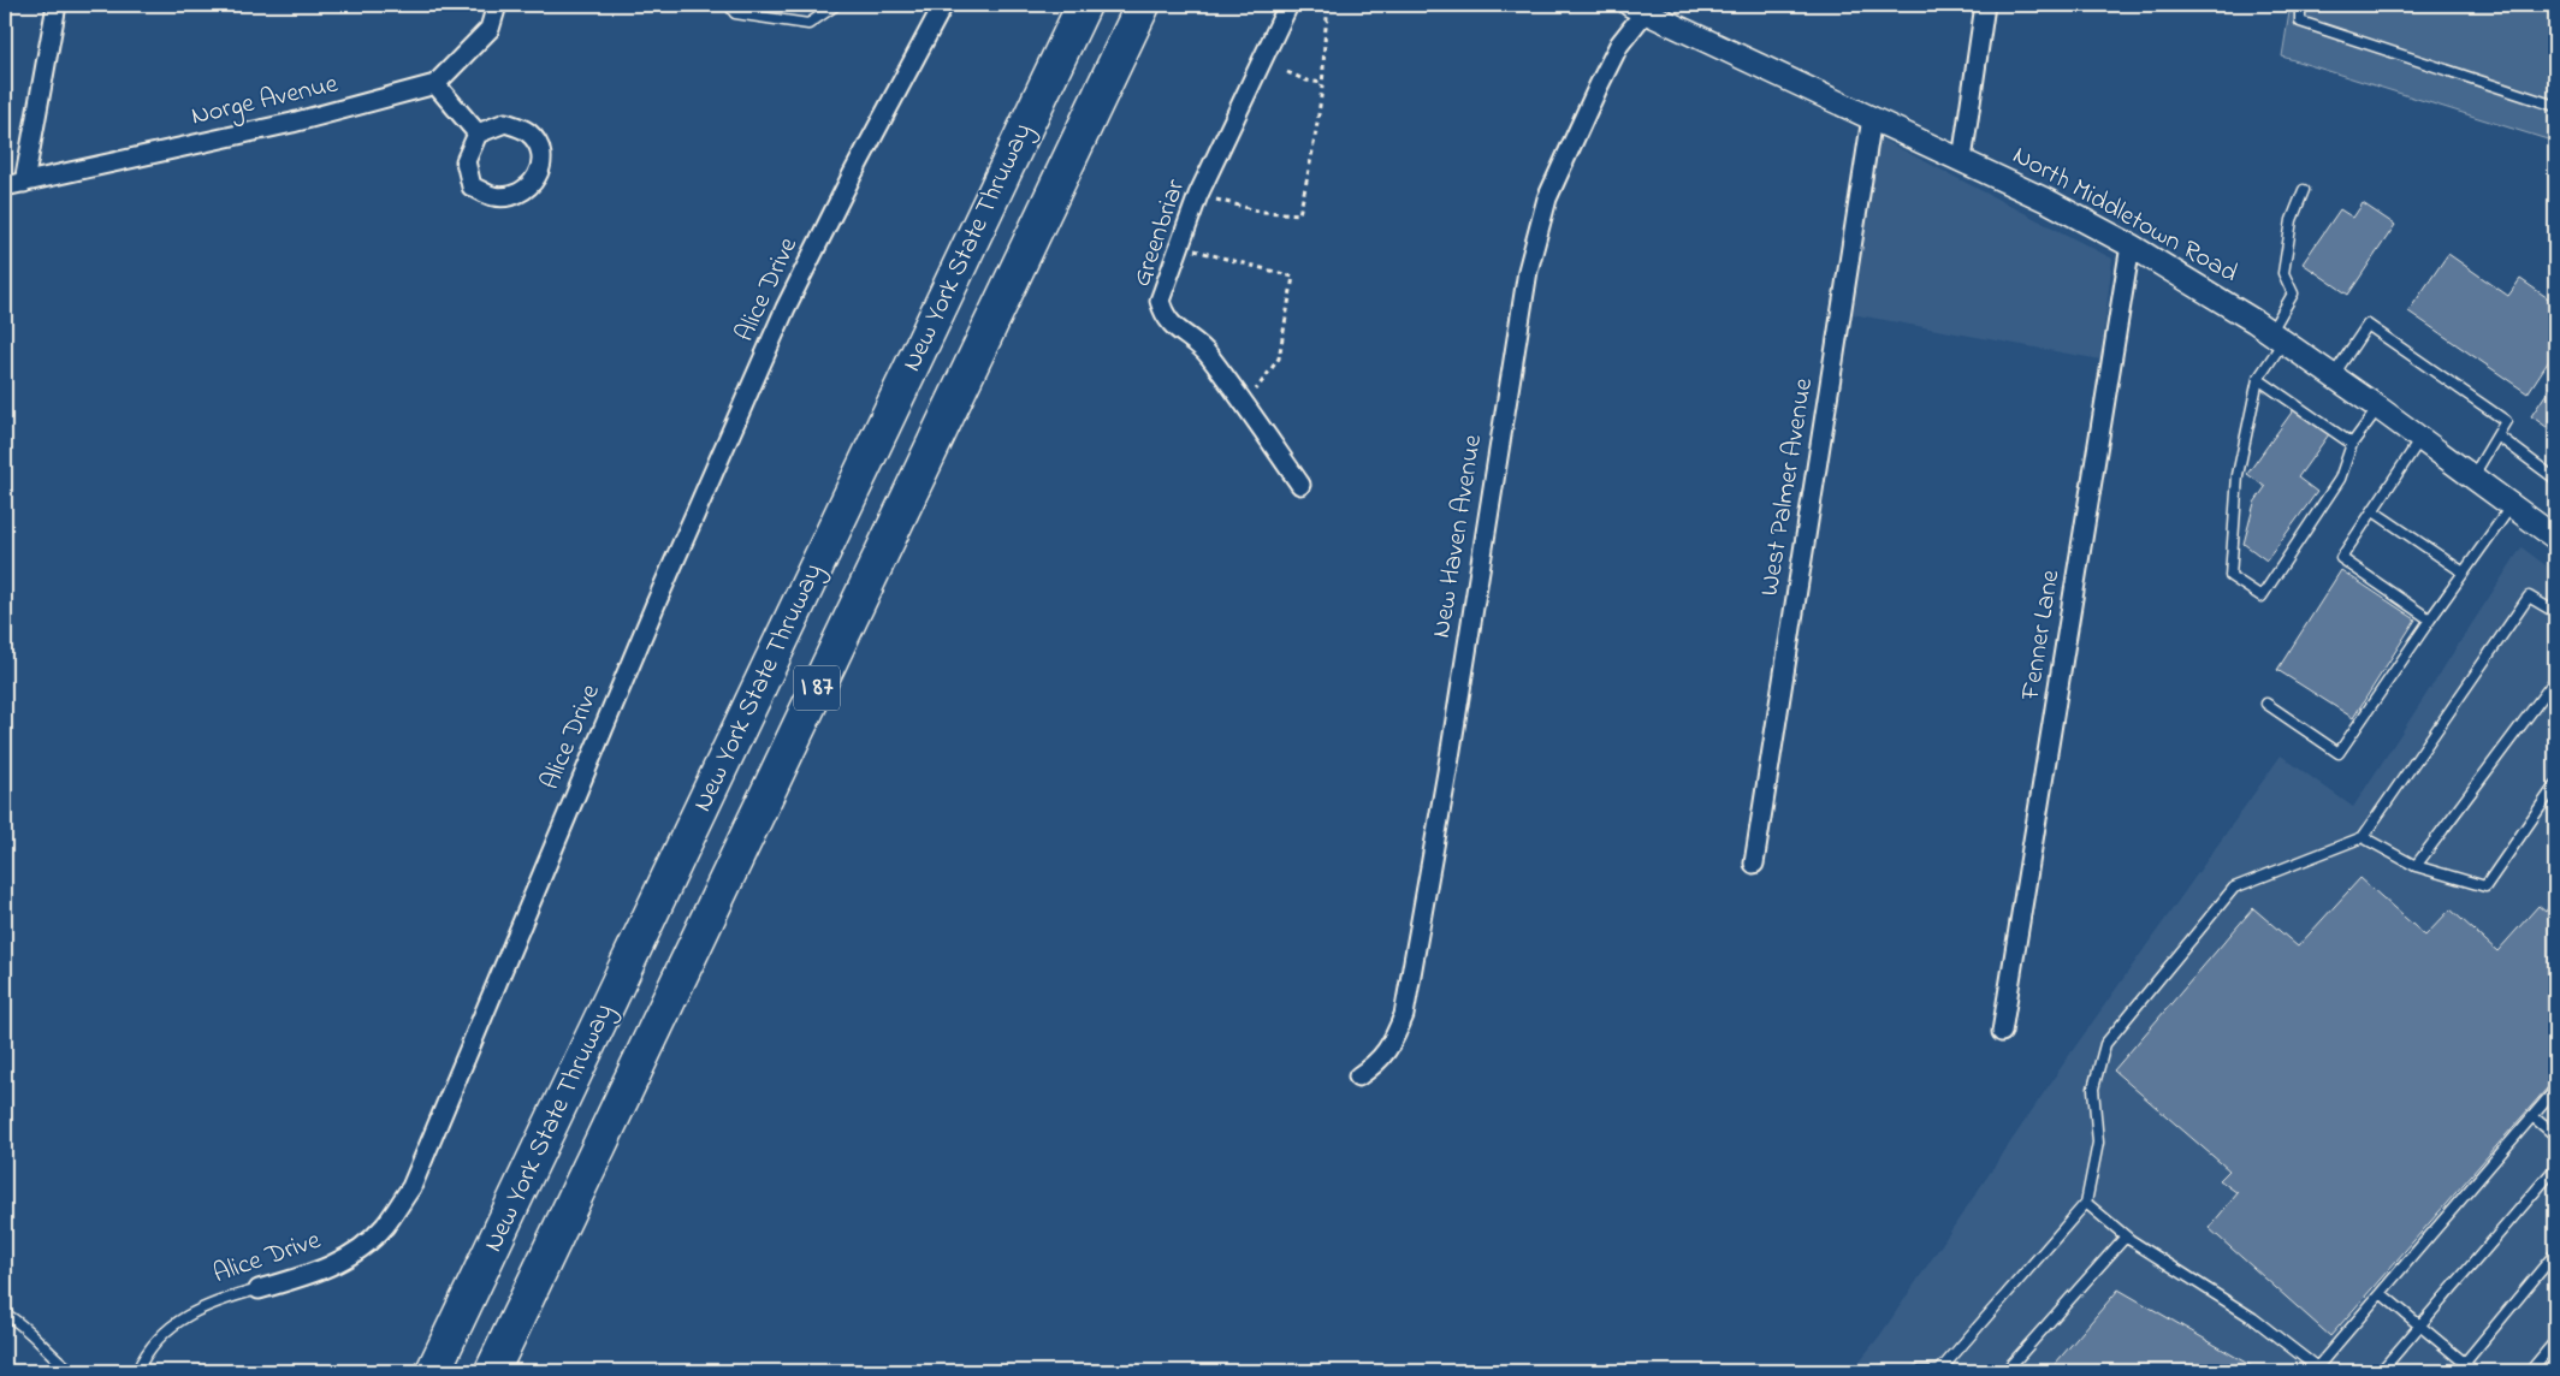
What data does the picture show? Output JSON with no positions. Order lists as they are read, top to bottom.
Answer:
{
  "streets": {
    "highway": ["New York State Thruway", "I 87"],
    "street": [
      "Norge Avenue",
      "North Middletown Road",
      "Greenbriar",
      "Alice Drive",
      "West Palmer Avenue",
      "New Haven Avenue",
      "Fenner Lane"
    ]
  },
  "crossings": [
    ["North Middletown Road", "West Palmer Avenue"],
    ["North Middletown Road", "New Haven Avenue"],
    ["North Middletown Road", "Fenner Lane"]
  ]
}
